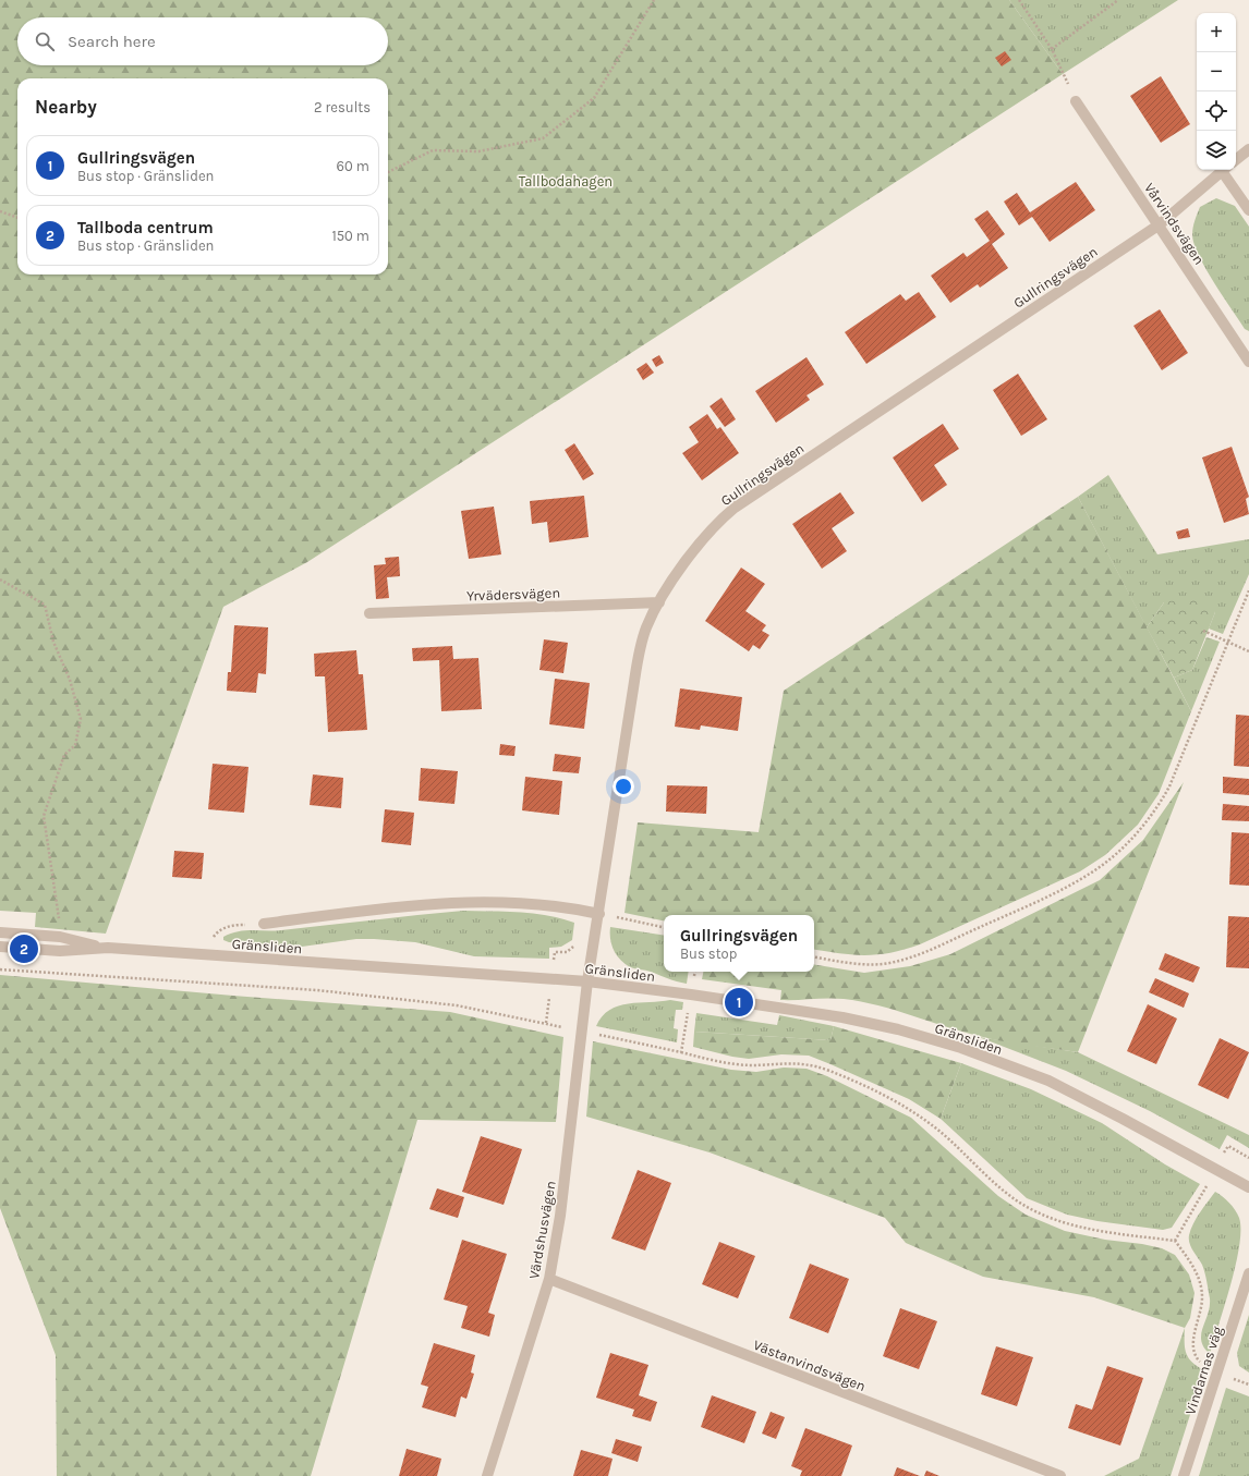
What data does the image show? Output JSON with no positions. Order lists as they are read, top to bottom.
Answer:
{
  "streets": {
    "street": [
      "Vårvindsvägen",
      "Gullringsvägen",
      "Yrvädersvägen",
      "Gränsliden",
      "Värdshusvägen",
      "Västanvindsvägen",
      "Vindarnas väg"
    ]
  },
  "crossings": [
    ["Vårvindsvägen", "Gullringsvägen"],
    ["Gullringsvägen", "Yrvädersvägen"],
    ["Gullringsvägen", "Gränsliden"],
    ["Gullringsvägen", "Värdshusvägen"],
    ["Gränsliden", "Värdshusvägen"],
    ["Värdshusvägen", "Västanvindsvägen"]
  ],
  "parks": ["Tallbodahagen"],
  "page": {
    "map_buttons": ["+", "−"],
    "search": "Search here",
    "heading": ["Nearby", "2 results"],
    "list": [
      {
        "mark": "1",
        "name": "Gullringsvägen",
        "note": "Bus stop · Gränsliden",
        "value": "60 m"
      },
      {
        "mark": "2",
        "name": "Tallboda centrum",
        "note": "Bus stop · Gränsliden",
        "value": "150 m"
      }
    ],
    "popup": ["Gullringsvägen", "Bus stop"],
    "pins": ["2", "1"]
  }
}
